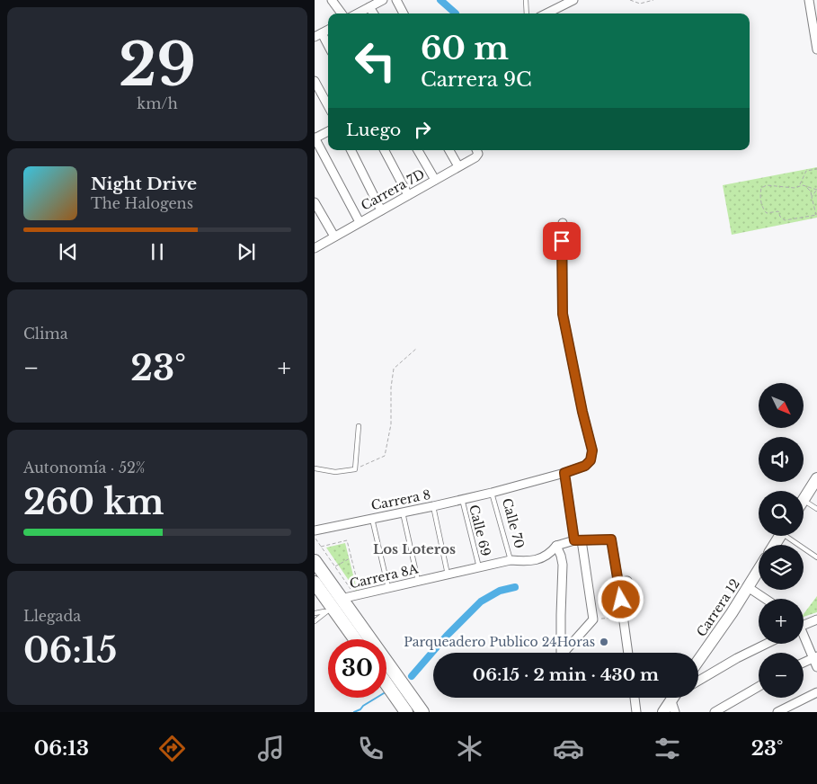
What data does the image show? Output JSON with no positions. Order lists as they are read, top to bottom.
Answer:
{
  "streets": {
    "main road": ["Carrera 12"],
    "street": ["Carrera 7D", "Carrera 8", "Carrera 8A"],
    "lane": ["Calle 70", "Calle 69"]
  },
  "crossings": [
    ["Carrera 8", "Calle 70"],
    ["Carrera 8", "Calle 69"],
    ["Calle 70", "Carrera 8A"],
    ["Calle 69", "Carrera 8A"]
  ],
  "districts": ["Los Loteros"],
  "places": ["Parqueadero Publico 24Horas"],
  "north": "bottom right",
  "page": {
    "tile": [
      ["29", "km/h"],
      "Clima",
      ["Autonomía · 52%", "260 km"],
      ["Llegada", "06:15"]
    ],
    "turn": ["60 m", "Carrera 9C"],
    "then": "Luego",
    "song": ["Night Drive", "The Halogens"],
    "heat": ["−", "23°", "+"],
    "map_buttons": ["+", "−"],
    "limit": "30",
    "trip": "06:15 · 2 min · 430 m",
    "tabs": ["06:13", "23°"]
  }
}
